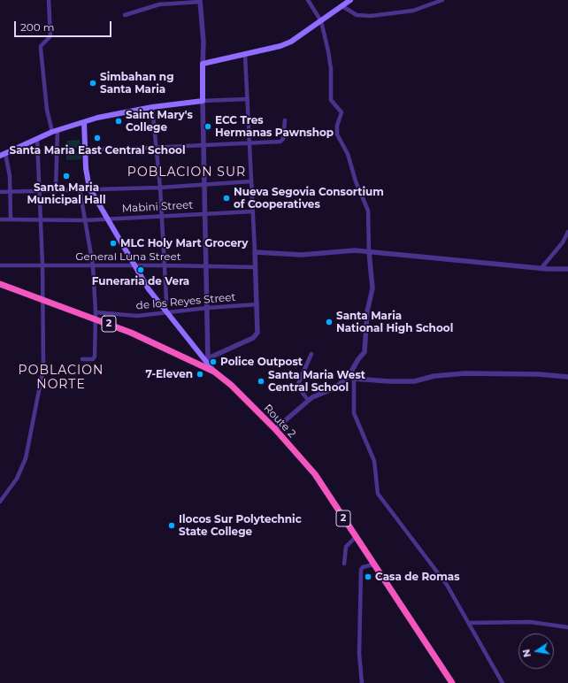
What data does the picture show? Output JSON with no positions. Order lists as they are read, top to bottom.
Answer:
{
  "streets": {
    "highway": ["2", "Route 2"],
    "street": ["Mabini Street", "General Luna Street", "de los Reyes Street"]
  },
  "crossings": [
    ["de los Reyes Street", "Route 2"]
  ],
  "districts": ["POBLACION SUR", "POBLACION NORTE"],
  "places": [
    "Simbahan ng Santa Maria",
    "Saint Mary's College",
    "ECC Tres Hermanas Pawnshop",
    "Santa Maria East Central School",
    "Santa Maria Municipal Hall",
    "Nueva Segovia Consortium of Cooperatives",
    "MLC Holy Mart Grocery",
    "Funeraria de Vera",
    "Santa Maria National High School",
    "Police Outpost",
    "7-Eleven",
    "Santa Maria West Central School",
    "Ilocos Sur Polytechnic State College",
    "Casa de Romas"
  ],
  "scale_bar": "200 m",
  "north": "left"
}
